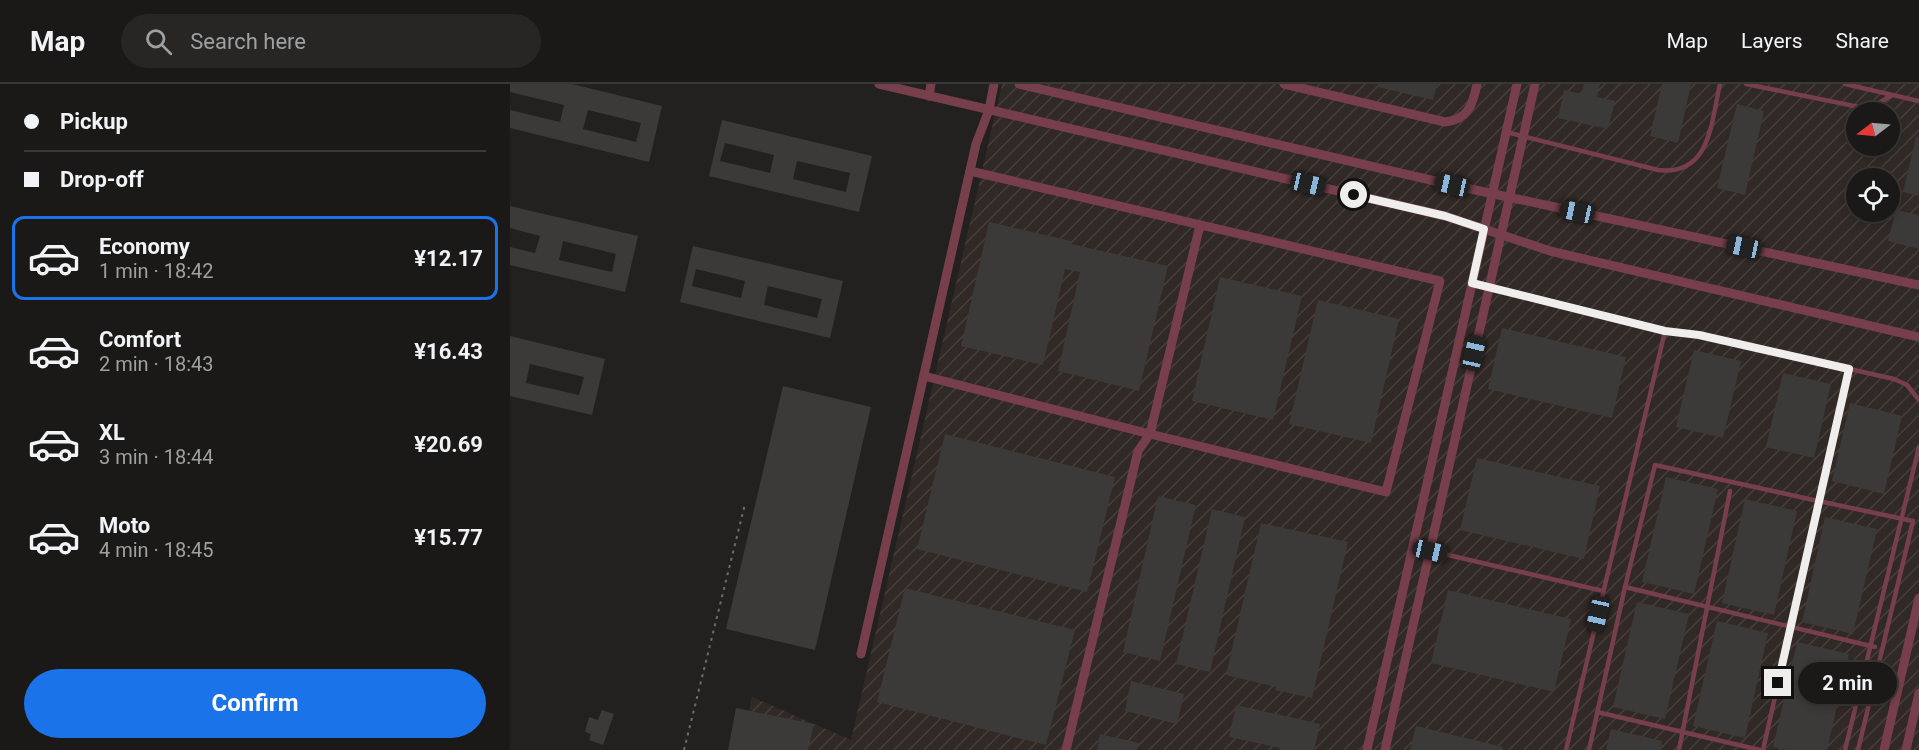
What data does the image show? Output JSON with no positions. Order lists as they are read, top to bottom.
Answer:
{
  "north": "left",
  "page": {
    "header": "Map",
    "search": "Search here",
    "nav": ["Map", "Layers", "Share"],
    "banner": ["Pickup", "Drop-off"],
    "list": [
      {
        "name": "Economy",
        "note": "1 min · 18:42",
        "value": "¥12.17"
      },
      {
        "name": "Comfort",
        "note": "2 min · 18:43",
        "value": "¥16.43"
      },
      {
        "name": "XL",
        "note": "3 min · 18:44",
        "value": "¥20.69"
      },
      {
        "name": "Moto",
        "note": "4 min · 18:45",
        "value": "¥15.77"
      }
    ],
    "buttons": "Confirm",
    "bubble": "2 min"
  }
}
